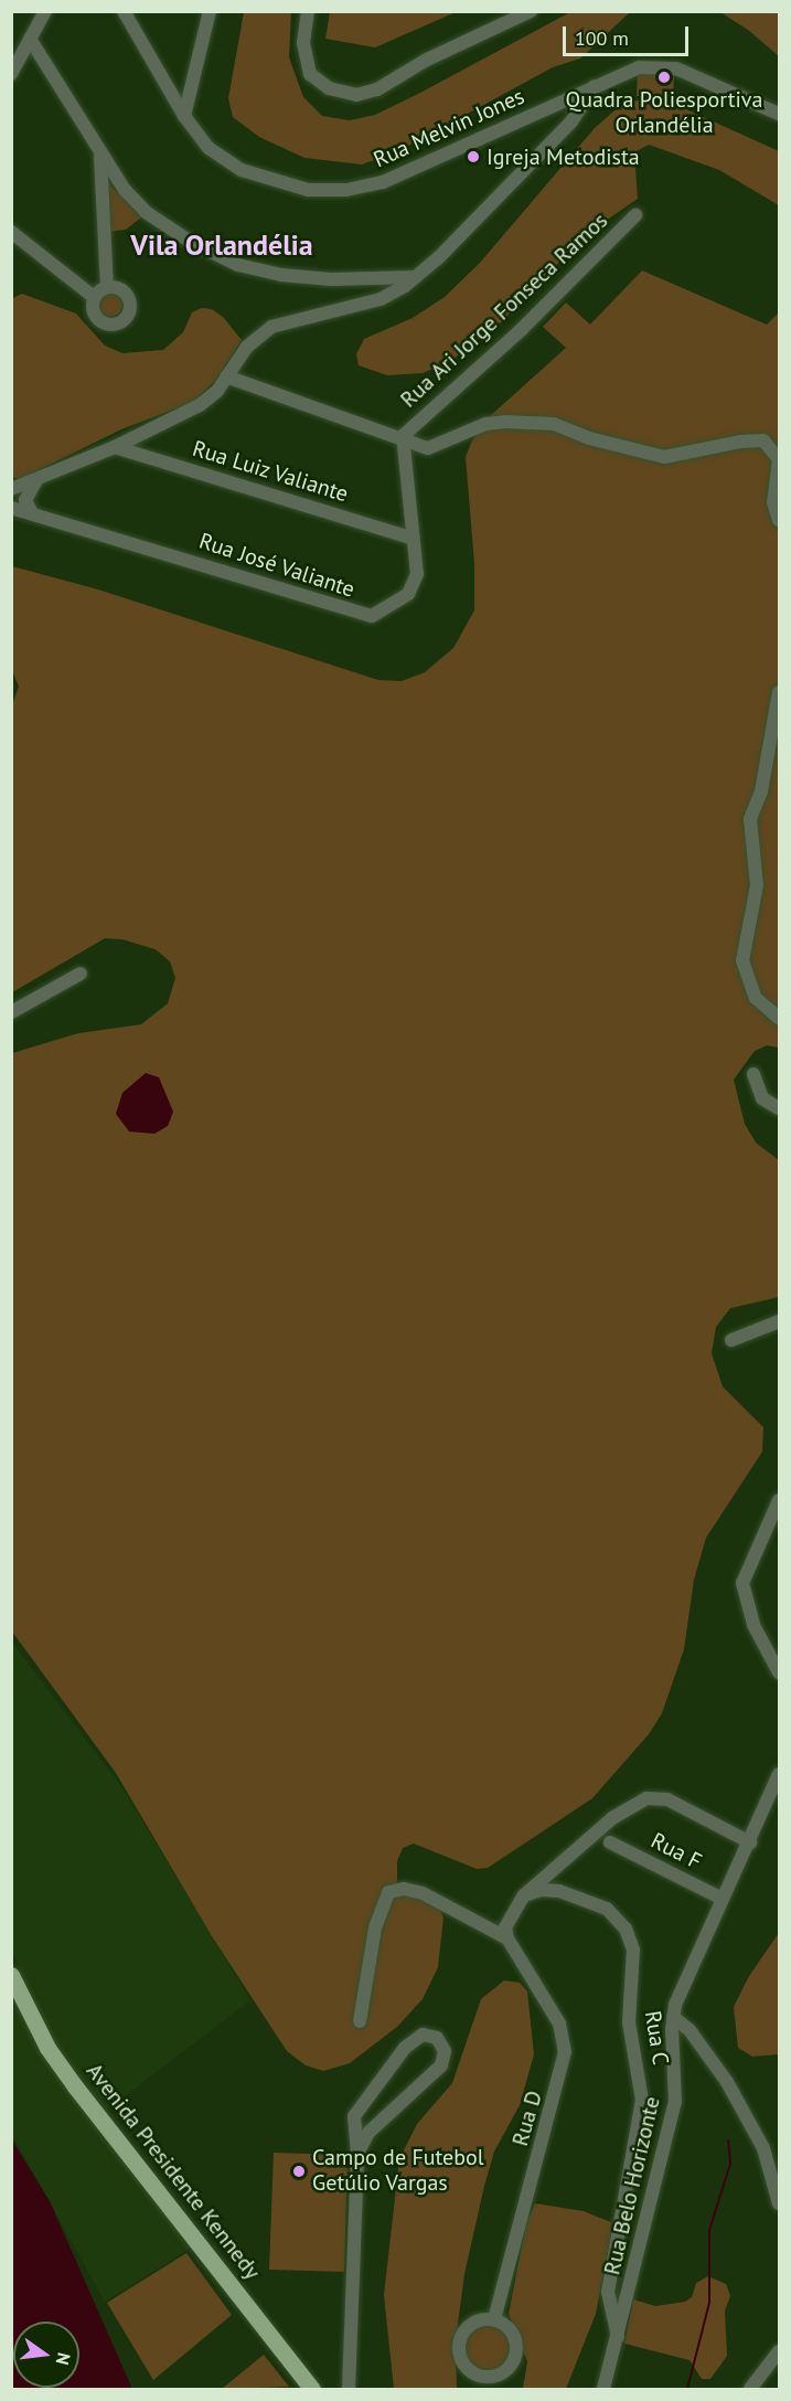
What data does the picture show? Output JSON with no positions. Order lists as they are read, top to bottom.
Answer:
{
  "streets": {
    "main road": ["Avenida Presidente Kennedy"],
    "street": [
      "Rua Melvin Jones",
      "Rua Ari Jorge Fonseca Ramos",
      "Rua Luiz Valiante",
      "Rua José Valiante",
      "Rua F",
      "Rua C",
      "Rua D",
      "Rua Belo Horizonte"
    ]
  },
  "crossings": [
    ["Rua Ari Jorge Fonseca Ramos", "Rua José Valiante"],
    ["Rua Luiz Valiante", "Rua José Valiante"],
    ["Rua F", "Rua Belo Horizonte"],
    ["Rua C", "Rua Belo Horizonte"]
  ],
  "districts": ["Vila Orlandélia"],
  "places": ["Quadra Poliesportiva Orlandélia", "Igreja Metodista", "Campo de Futebol Getúlio Vargas"],
  "scale_bar": "100 m",
  "north": "right"
}
